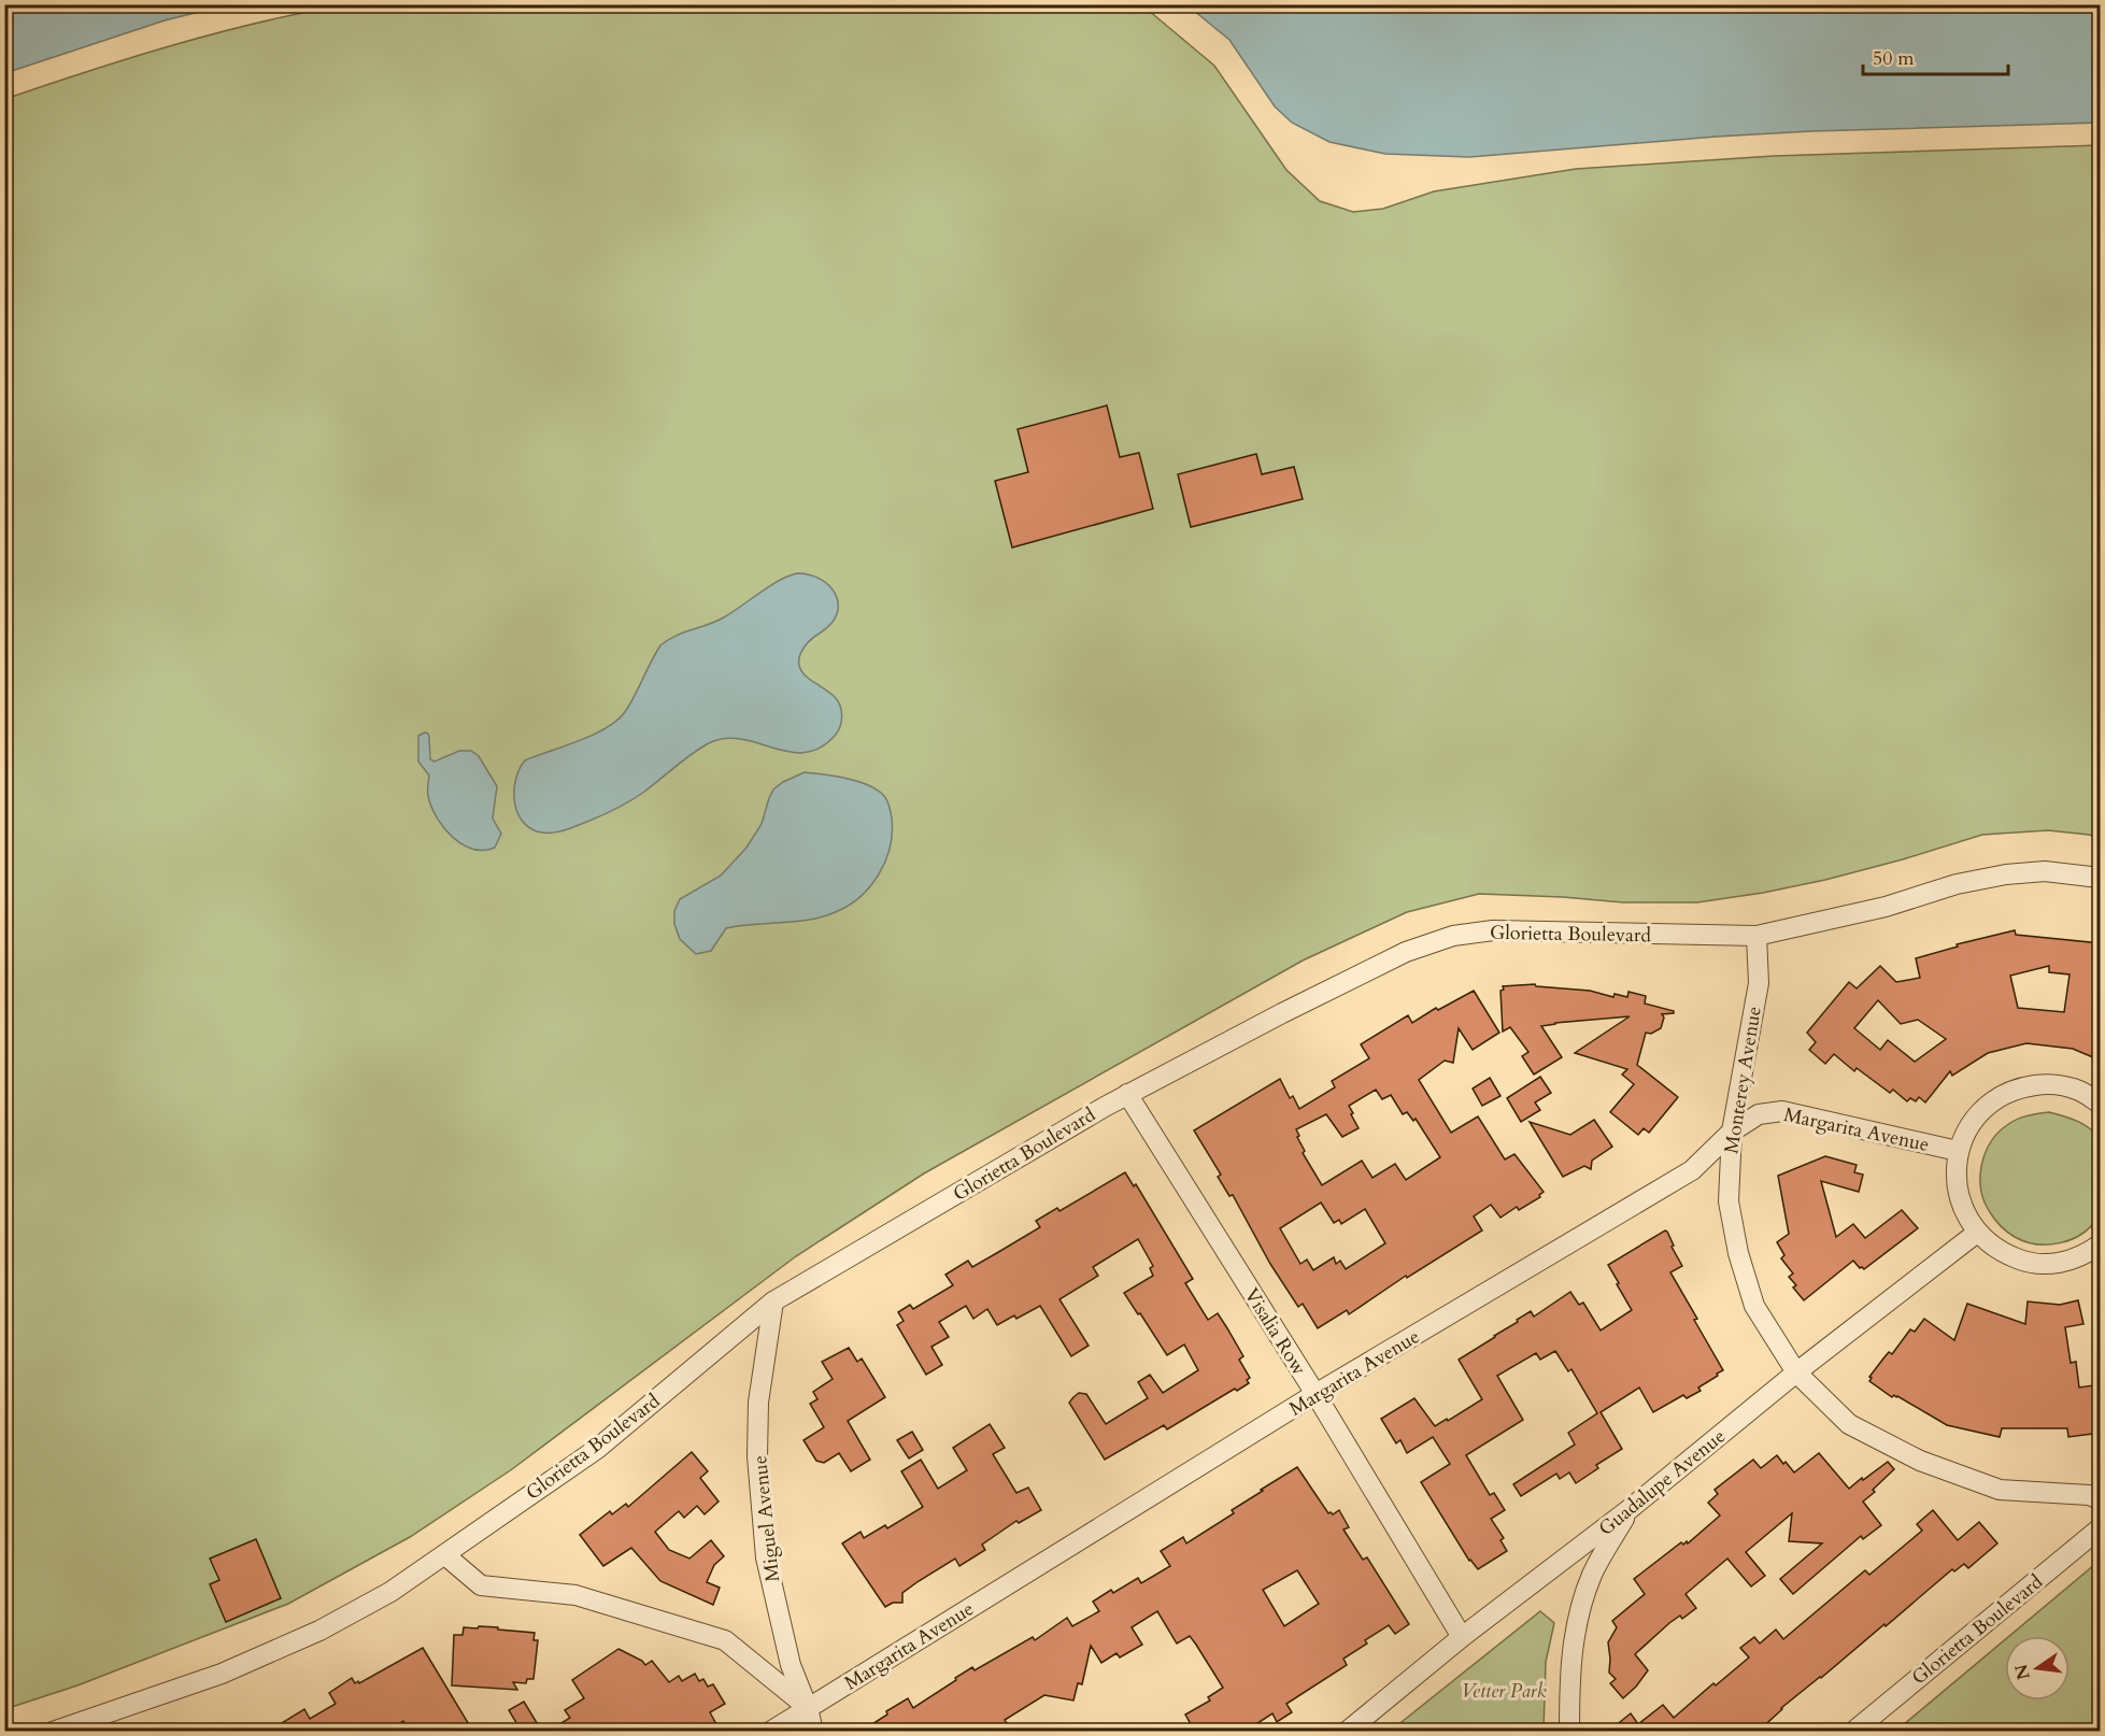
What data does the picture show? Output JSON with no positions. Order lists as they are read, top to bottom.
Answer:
{
  "streets": {
    "street": [
      "Glorietta Boulevard",
      "Monterey Avenue",
      "Margarita Avenue",
      "Visalia Row",
      "Guadalupe Avenue",
      "Miguel Avenue"
    ]
  },
  "crossings": [
    ["Glorietta Boulevard", "Monterey Avenue"],
    ["Glorietta Boulevard", "Visalia Row"],
    ["Glorietta Boulevard", "Miguel Avenue"],
    ["Monterey Avenue", "Margarita Avenue"],
    ["Monterey Avenue", "Guadalupe Avenue"],
    ["Margarita Avenue", "Visalia Row"],
    ["Margarita Avenue", "Miguel Avenue"],
    ["Visalia Row", "Guadalupe Avenue"]
  ],
  "parks": ["Vetter Park"],
  "scale_bar": "50 m",
  "north": "left"
}
